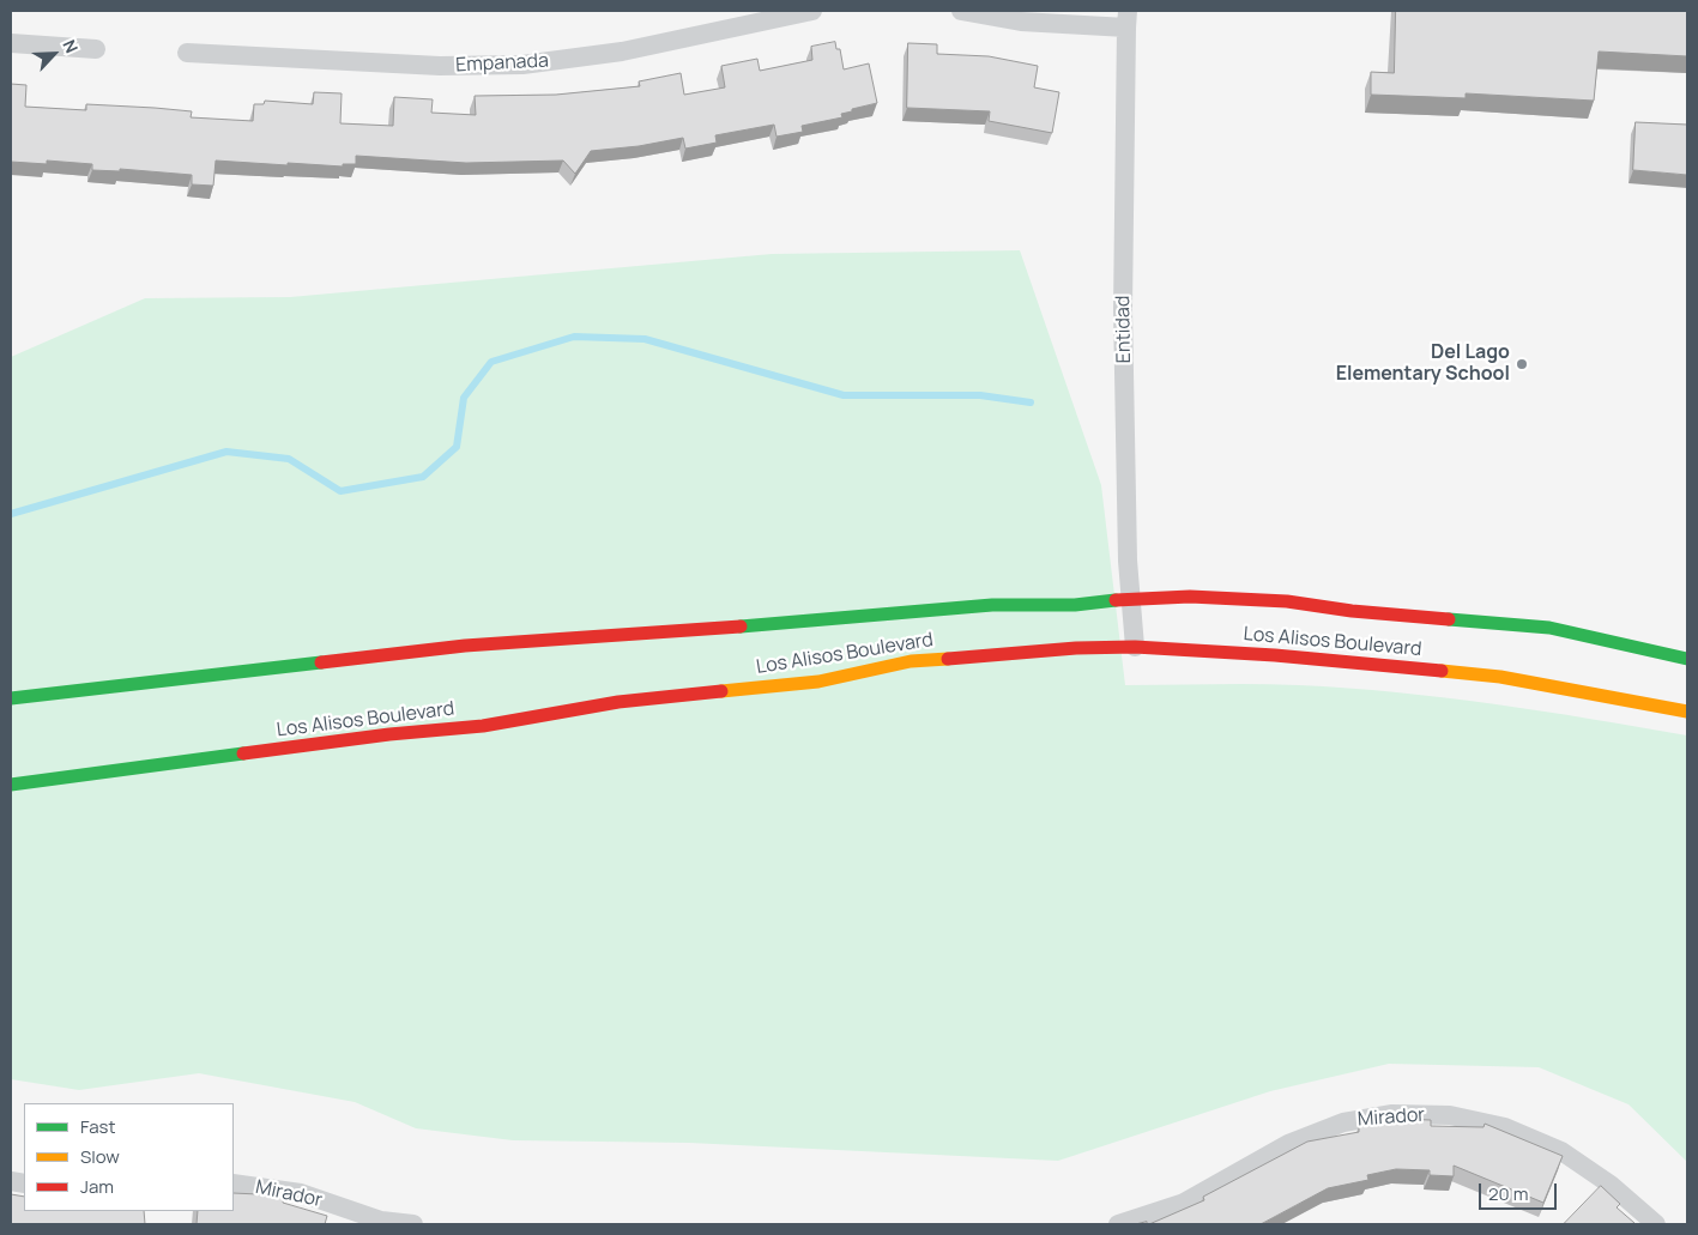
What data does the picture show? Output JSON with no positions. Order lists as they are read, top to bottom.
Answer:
{
  "streets": {
    "main road": ["Los Alisos Boulevard"],
    "street": ["Empanada", "Entidad", "Mirador"]
  },
  "crossings": [
    ["Entidad", "Los Alisos Boulevard"]
  ],
  "places": ["Del Lago Elementary School"],
  "legend": ["Fast", "Slow", "Jam"],
  "scale_bar": "20 m",
  "north": "top right"
}
